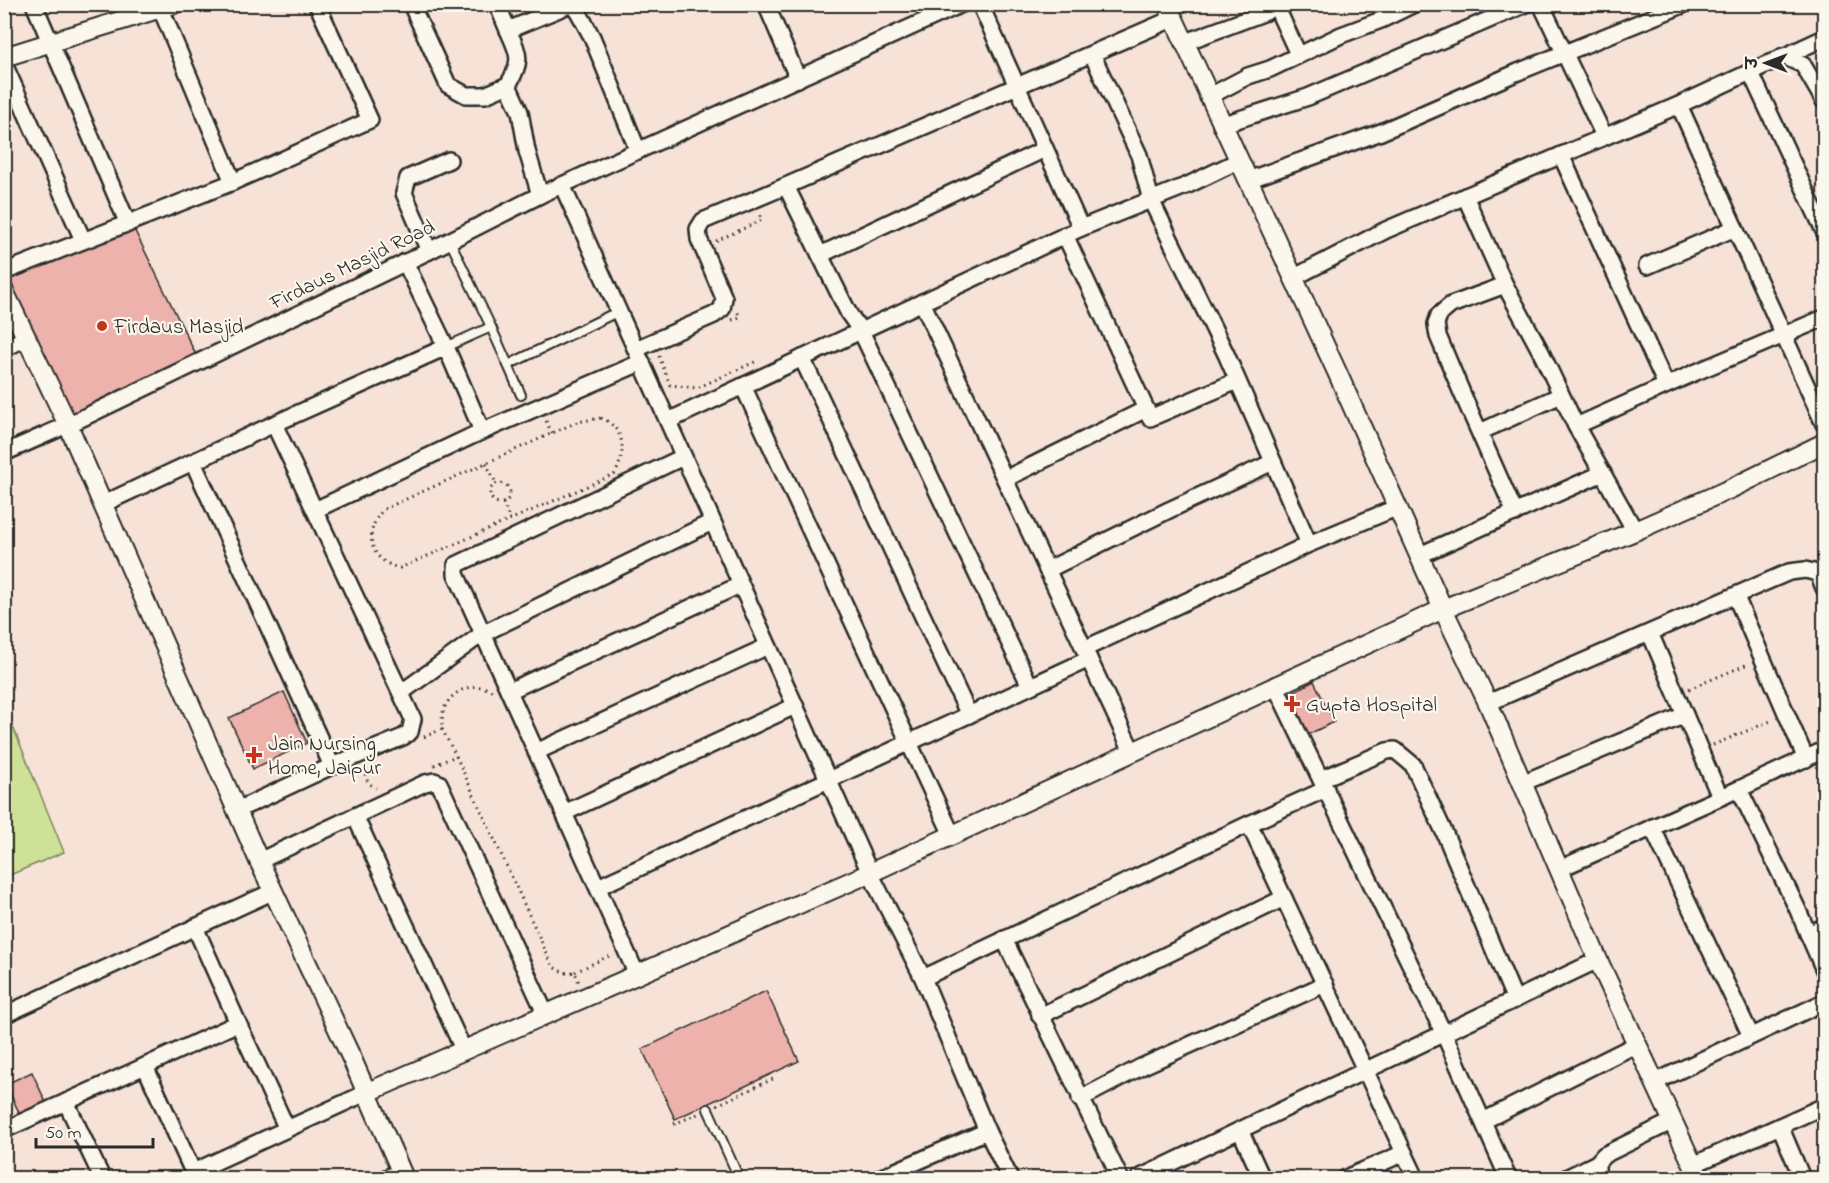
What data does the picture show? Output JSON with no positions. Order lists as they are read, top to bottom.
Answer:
{
  "streets": {
    "street": ["Firdaus Masjid Road"]
  },
  "places": {
    "other": ["Firdaus Masjid"],
    "health": ["Gupta Hospital", "Jain Nursing Home, Jaipur"]
  },
  "scale_bar": "50 m",
  "north": "left"
}
